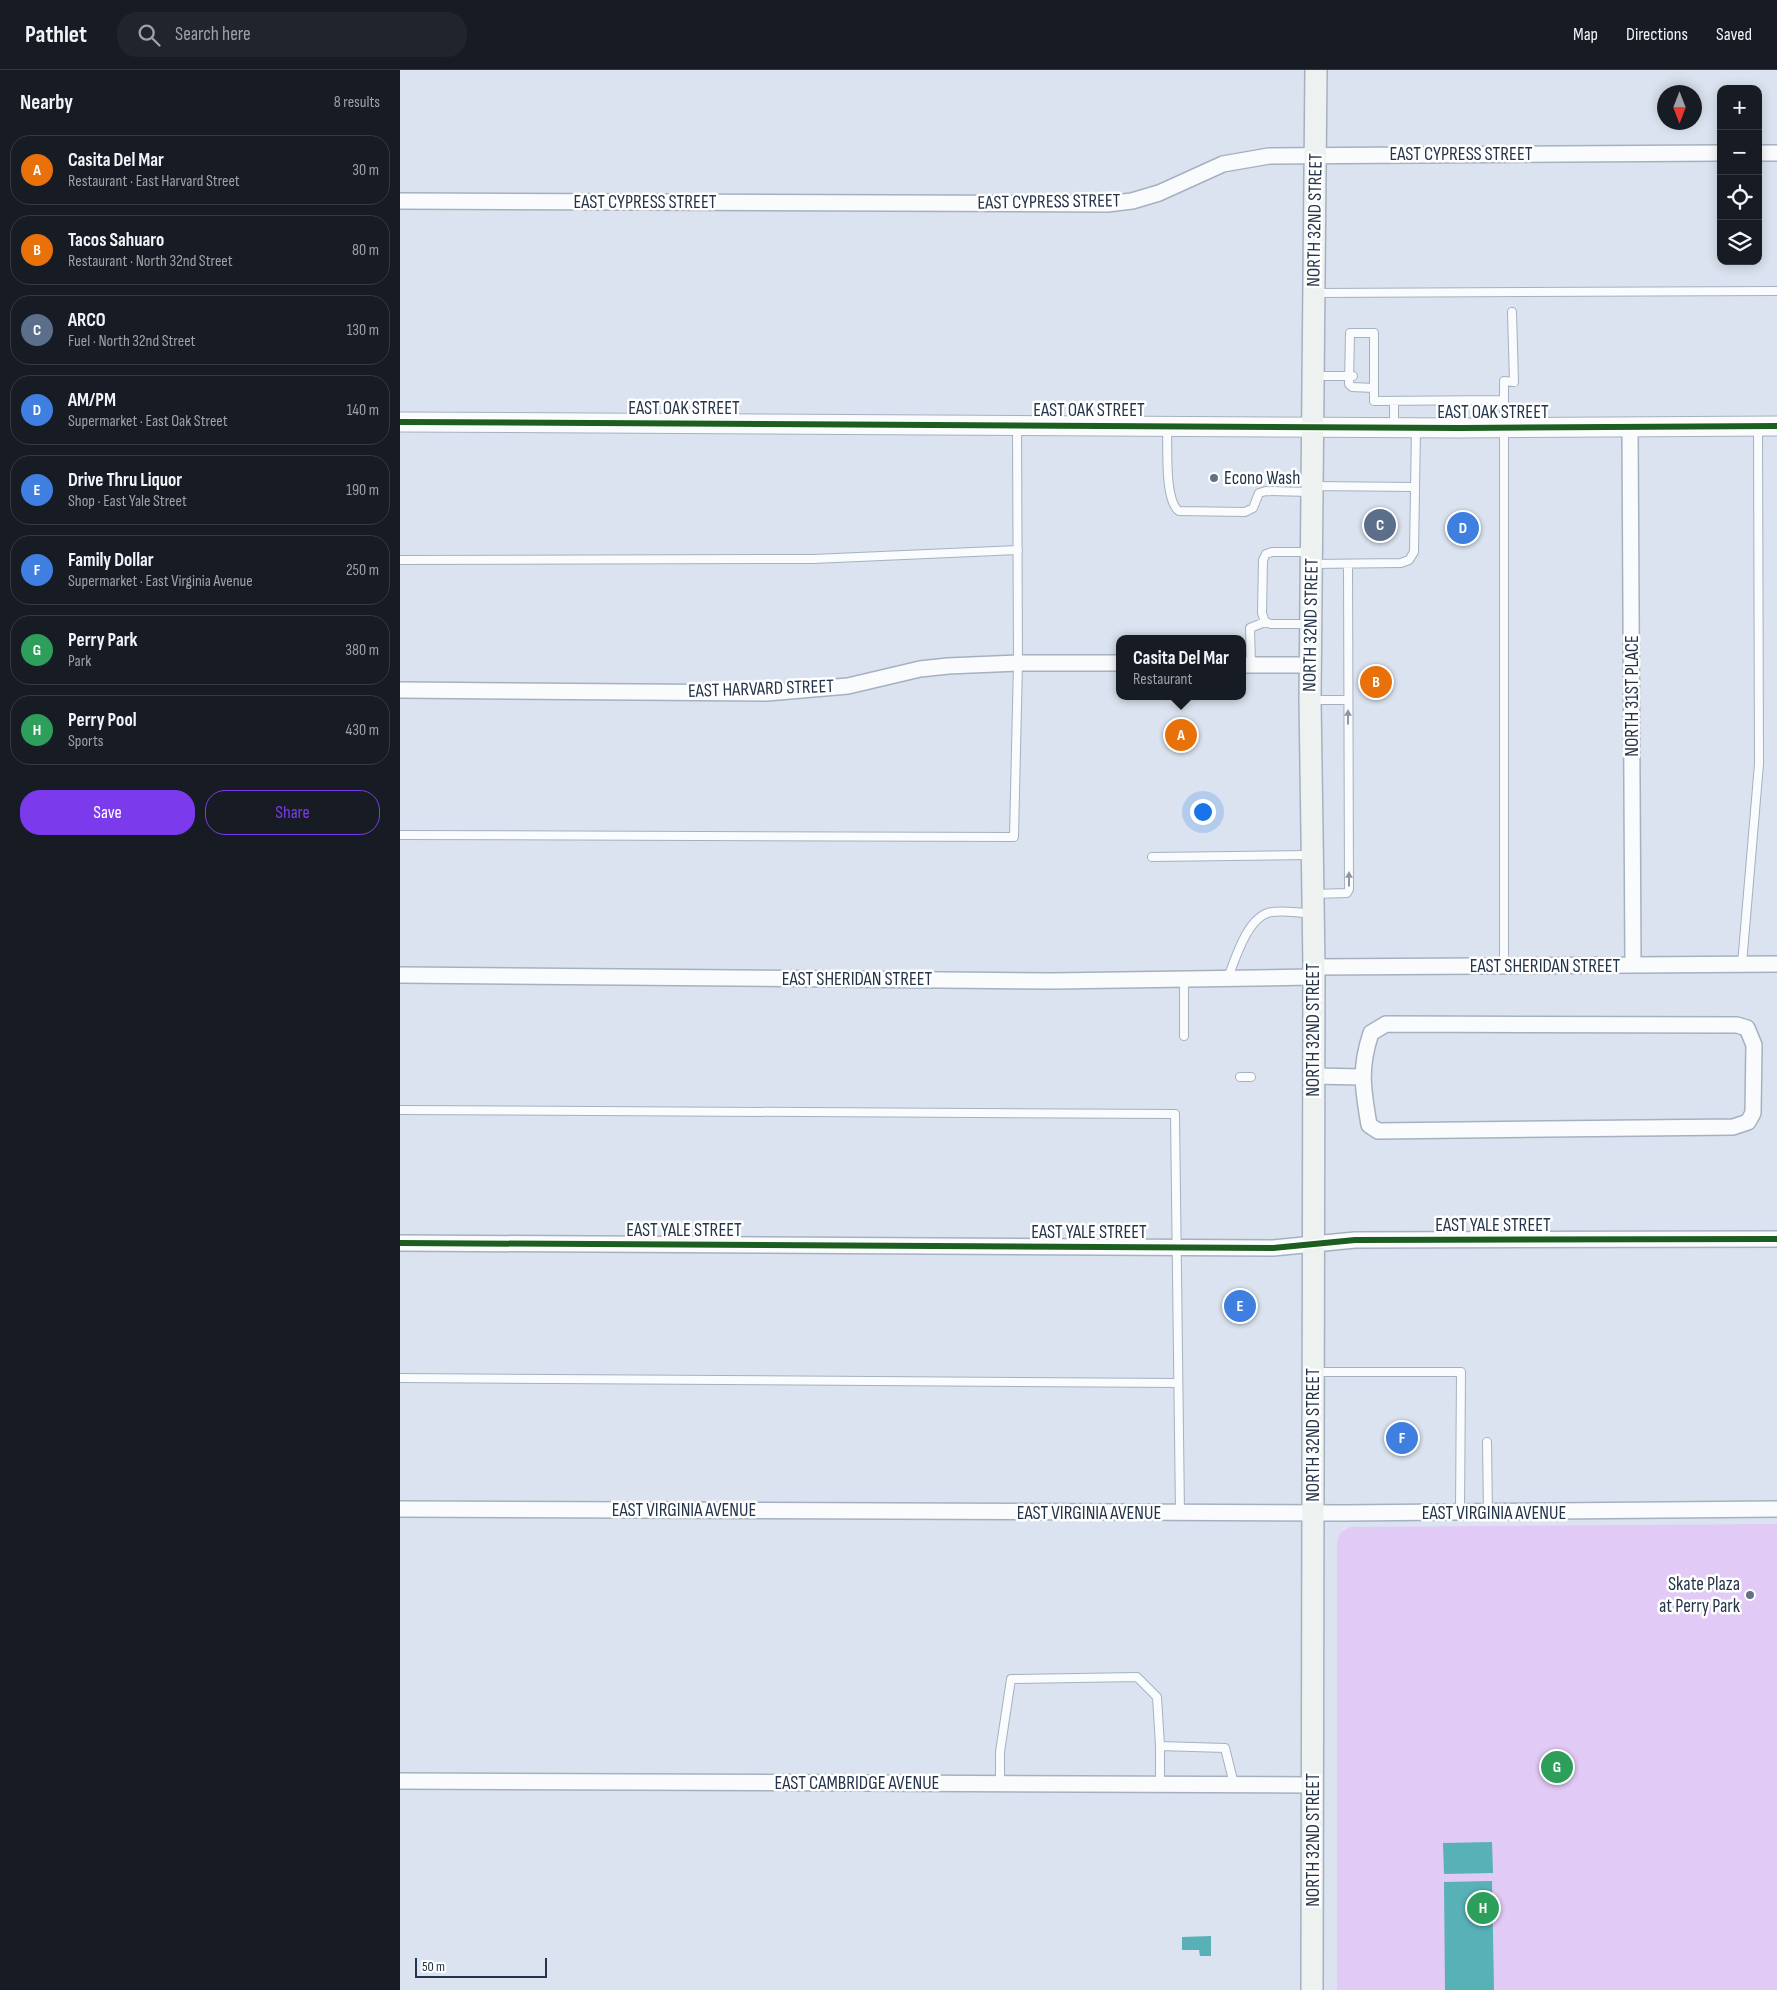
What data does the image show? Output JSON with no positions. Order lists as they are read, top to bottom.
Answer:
{
  "streets": {
    "main road": ["NORTH 32ND STREET"],
    "street": [
      "EAST CYPRESS STREET",
      "EAST OAK STREET",
      "EAST HARVARD STREET",
      "NORTH 31ST PLACE",
      "EAST SHERIDAN STREET",
      "EAST YALE STREET",
      "EAST VIRGINIA AVENUE",
      "EAST CAMBRIDGE AVENUE"
    ]
  },
  "crossings": [
    ["EAST CYPRESS STREET", "NORTH 32ND STREET"],
    ["NORTH 32ND STREET", "EAST OAK STREET"],
    ["NORTH 32ND STREET", "EAST SHERIDAN STREET"],
    ["NORTH 32ND STREET", "EAST YALE STREET"],
    ["NORTH 32ND STREET", "EAST VIRGINIA AVENUE"],
    ["NORTH 32ND STREET", "EAST CAMBRIDGE AVENUE"],
    ["EAST OAK STREET", "NORTH 31ST PLACE"],
    ["NORTH 31ST PLACE", "EAST SHERIDAN STREET"]
  ],
  "places": ["Econo Wash", "Skate Plaza at Perry Park"],
  "scale_bar": "50 m",
  "north": "bottom",
  "page": {
    "header": "Pathlet",
    "search": "Search here",
    "nav": ["Map", "Directions", "Saved"],
    "heading": ["Nearby", "8 results"],
    "map_buttons": ["+", "−"],
    "list": [
      {
        "mark": "A",
        "name": "Casita Del Mar",
        "note": "Restaurant · East Harvard Street",
        "value": "30 m"
      },
      {
        "mark": "B",
        "name": "Tacos Sahuaro",
        "note": "Restaurant · North 32nd Street",
        "value": "80 m"
      },
      {
        "mark": "C",
        "name": "ARCO",
        "note": "Fuel · North 32nd Street",
        "value": "130 m"
      },
      {
        "mark": "D",
        "name": "AM/PM",
        "note": "Supermarket · East Oak Street",
        "value": "140 m"
      },
      {
        "mark": "E",
        "name": "Drive Thru Liquor",
        "note": "Shop · East Yale Street",
        "value": "190 m"
      },
      {
        "mark": "F",
        "name": "Family Dollar",
        "note": "Supermarket · East Virginia Avenue",
        "value": "250 m"
      },
      {
        "mark": "G",
        "name": "Perry Park",
        "note": "Park",
        "value": "380 m"
      },
      {
        "mark": "H",
        "name": "Perry Pool",
        "note": "Sports",
        "value": "430 m"
      }
    ],
    "pins": [
      "C",
      "D",
      "B",
      "A",
      "E",
      "F",
      "G",
      "H"
    ],
    "popup": ["Casita Del Mar", "Restaurant"],
    "buttons": ["Save", "Share"],
    "scale": "50 m"
  }
}
